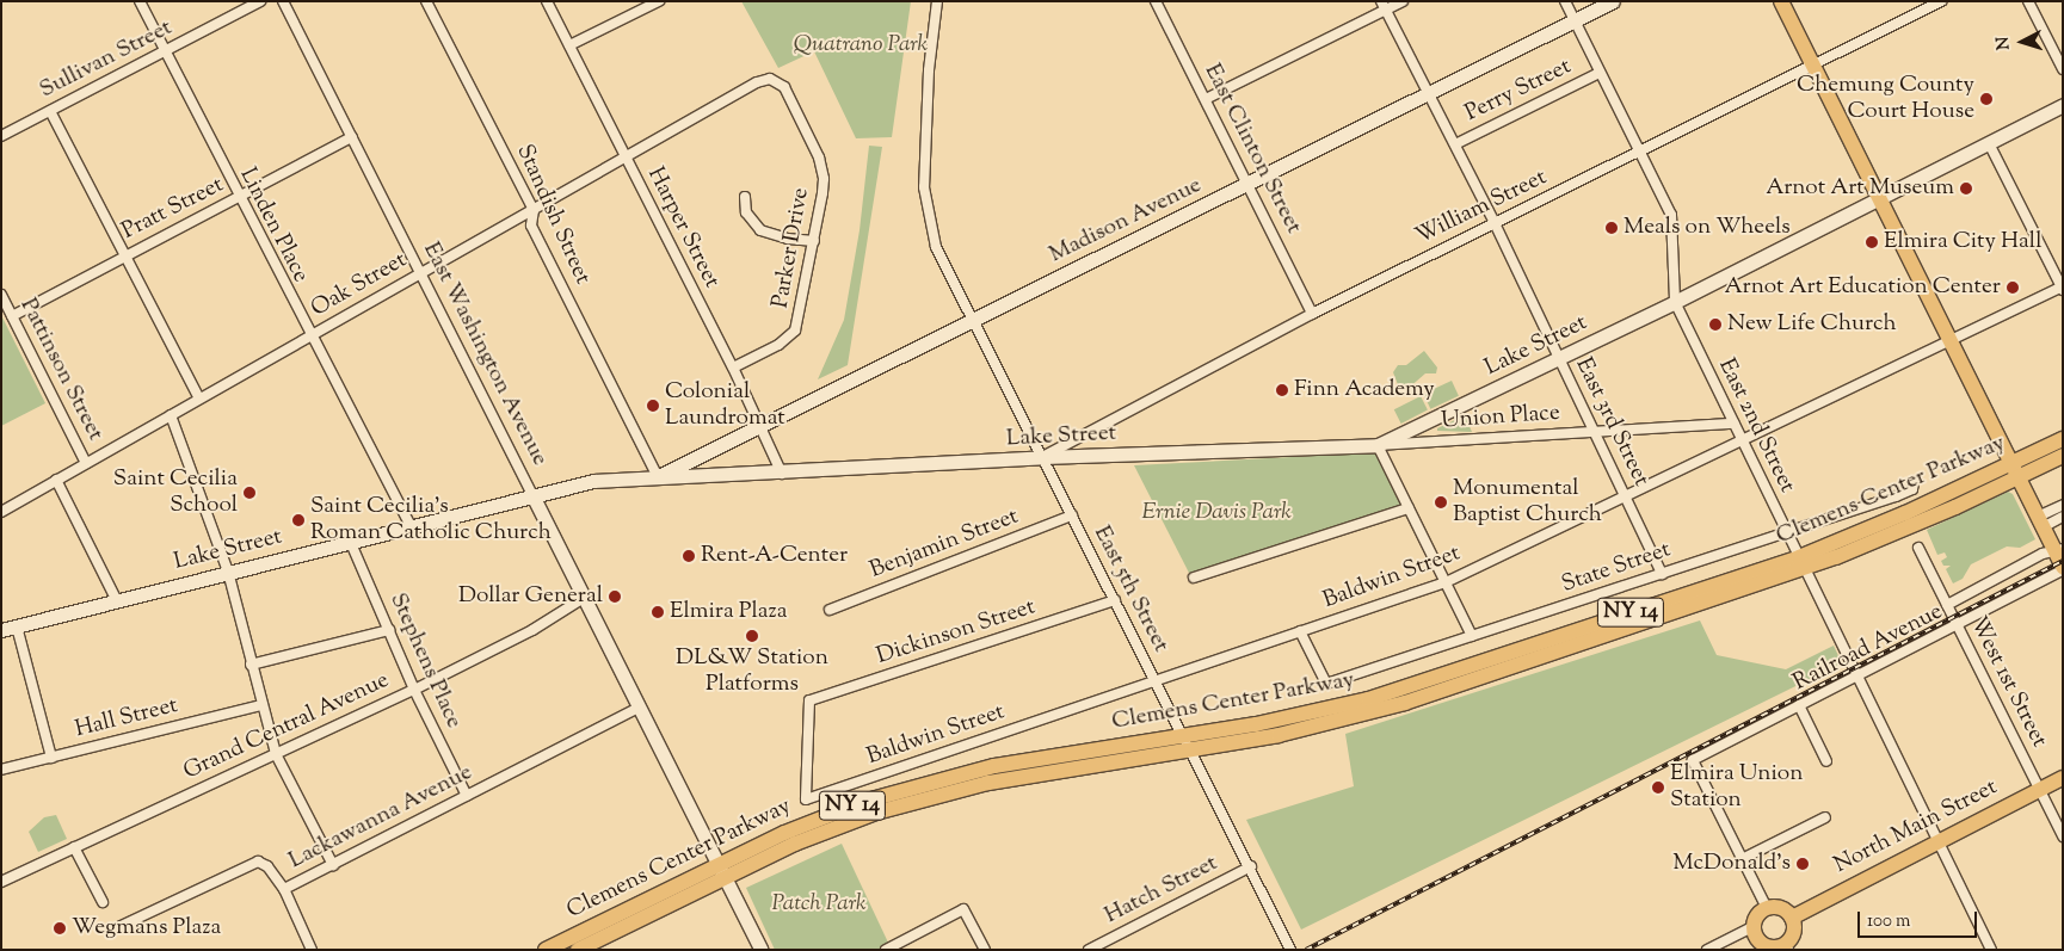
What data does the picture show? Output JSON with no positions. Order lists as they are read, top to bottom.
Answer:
{
  "streets": {
    "main road": ["Clemens Center Parkway", "NY 14", "North Main Street"],
    "street": [
      "Sullivan Street",
      "Perry Street",
      "East Clinton Street",
      "William Street",
      "Pratt Street",
      "Standish Street",
      "Madison Avenue",
      "Linden Place",
      "Harper Street",
      "Parker Drive",
      "Oak Street",
      "Lake Street",
      "East Washington Avenue",
      "Pattinson Street",
      "Union Place",
      "East 3rd Street",
      "East 2nd Street",
      "Benjamin Street",
      "State Street",
      "Baldwin Street",
      "East 5th Street",
      "Dickinson Street",
      "Railroad Avenue",
      "Stephens Place",
      "West 1st Street",
      "Hall Street",
      "Grand Central Avenue",
      "Lackawanna Avenue",
      "Hatch Street"
    ]
  },
  "crossings": [
    ["Sullivan Street", "Linden Place"],
    ["Perry Street", "East 3rd Street"],
    ["Perry Street", "East 2nd Street"],
    ["East Clinton Street", "William Street"],
    ["East Clinton Street", "Madison Avenue"],
    ["William Street", "Lake Street"],
    ["William Street", "East 3rd Street"],
    ["William Street", "East 2nd Street"],
    ["William Street", "East 5th Street"],
    ["Pratt Street", "Linden Place"],
    ["Pratt Street", "East Washington Avenue"],
    ["Pratt Street", "Pattinson Street"],
    ["Standish Street", "Madison Avenue"],
    ["Standish Street", "Oak Street"],
    ["Standish Street", "Lake Street"],
    ["Madison Avenue", "Harper Street"],
    ["Madison Avenue", "Lake Street"],
    ["Madison Avenue", "East 3rd Street"],
    ["Madison Avenue", "East 2nd Street"],
    ["Madison Avenue", "East 5th Street"],
    ["Linden Place", "Oak Street"],
    ["Linden Place", "Lake Street"],
    ["Harper Street", "Parker Drive"],
    ["Harper Street", "Oak Street"],
    ["Harper Street", "Lake Street"],
    ["Parker Drive", "Oak Street"],
    ["Oak Street", "East Washington Avenue"],
    ["Oak Street", "Pattinson Street"],
    ["Lake Street", "East Washington Avenue"],
    ["Lake Street", "Union Place"],
    ["Lake Street", "East 3rd Street"],
    ["Lake Street", "East 2nd Street"],
    ["Lake Street", "East 5th Street"],
    ["Lake Street", "Stephens Place"],
    ["East Washington Avenue", "Clemens Center Parkway"],
    ["East Washington Avenue", "Grand Central Avenue"],
    ["East Washington Avenue", "Lackawanna Avenue"],
    ["Union Place", "East 3rd Street"],
    ["Union Place", "East 2nd Street"],
    ["East 3rd Street", "State Street"],
    ["East 3rd Street", "Baldwin Street"],
    ["East 2nd Street", "Clemens Center Parkway"],
    ["East 2nd Street", "State Street"],
    ["East 2nd Street", "Baldwin Street"],
    ["East 2nd Street", "Railroad Avenue"],
    ["East 2nd Street", "North Main Street"],
    ["Clemens Center Parkway", "East 5th Street"],
    ["Benjamin Street", "East 5th Street"],
    ["State Street", "Baldwin Street"],
    ["Baldwin Street", "East 5th Street"],
    ["Baldwin Street", "Dickinson Street"],
    ["East 5th Street", "Dickinson Street"],
    ["East 5th Street", "Hatch Street"],
    ["Railroad Avenue", "West 1st Street"],
    ["Stephens Place", "Grand Central Avenue"],
    ["Stephens Place", "Lackawanna Avenue"],
    ["West 1st Street", "North Main Street"]
  ],
  "parks": ["Quatrano Park", "Ernie Davis Park", "Patch Park"],
  "places": [
    "Chemung County Court House",
    "Arnot Art Museum",
    "Meals on Wheels",
    "Elmira City Hall",
    "Arnot Art Education Center",
    "New Life Church",
    "Finn Academy",
    "Colonial Laundromat",
    "Saint Cecilia School",
    "Monumental Baptist Church",
    "Saint Cecilia's Roman Catholic Church",
    "Rent-A-Center",
    "Dollar General",
    "Elmira Plaza",
    "DL&W Station Platforms",
    "Elmira Union Station",
    "McDonald's",
    "Wegmans Plaza"
  ],
  "scale_bar": "100 m",
  "north": "left"
}
